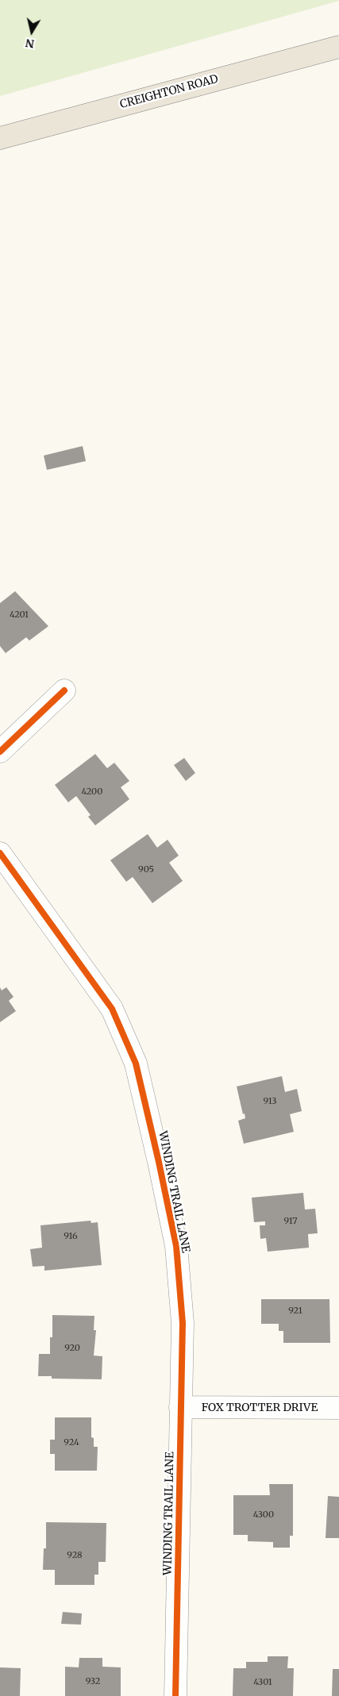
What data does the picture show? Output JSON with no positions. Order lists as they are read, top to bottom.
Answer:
{
  "streets": {
    "main road": ["CREIGHTON ROAD"],
    "street": ["WINDING TRAIL LANE", "FOX TROTTER DRIVE"]
  },
  "crossings": [
    ["WINDING TRAIL LANE", "FOX TROTTER DRIVE"]
  ],
  "house_numbers": [
    "4201",
    "4200",
    "905",
    "913",
    "917",
    "916",
    "921",
    "920",
    "924",
    "4300",
    "928",
    "932",
    "4301"
  ],
  "north": "bottom"
}
